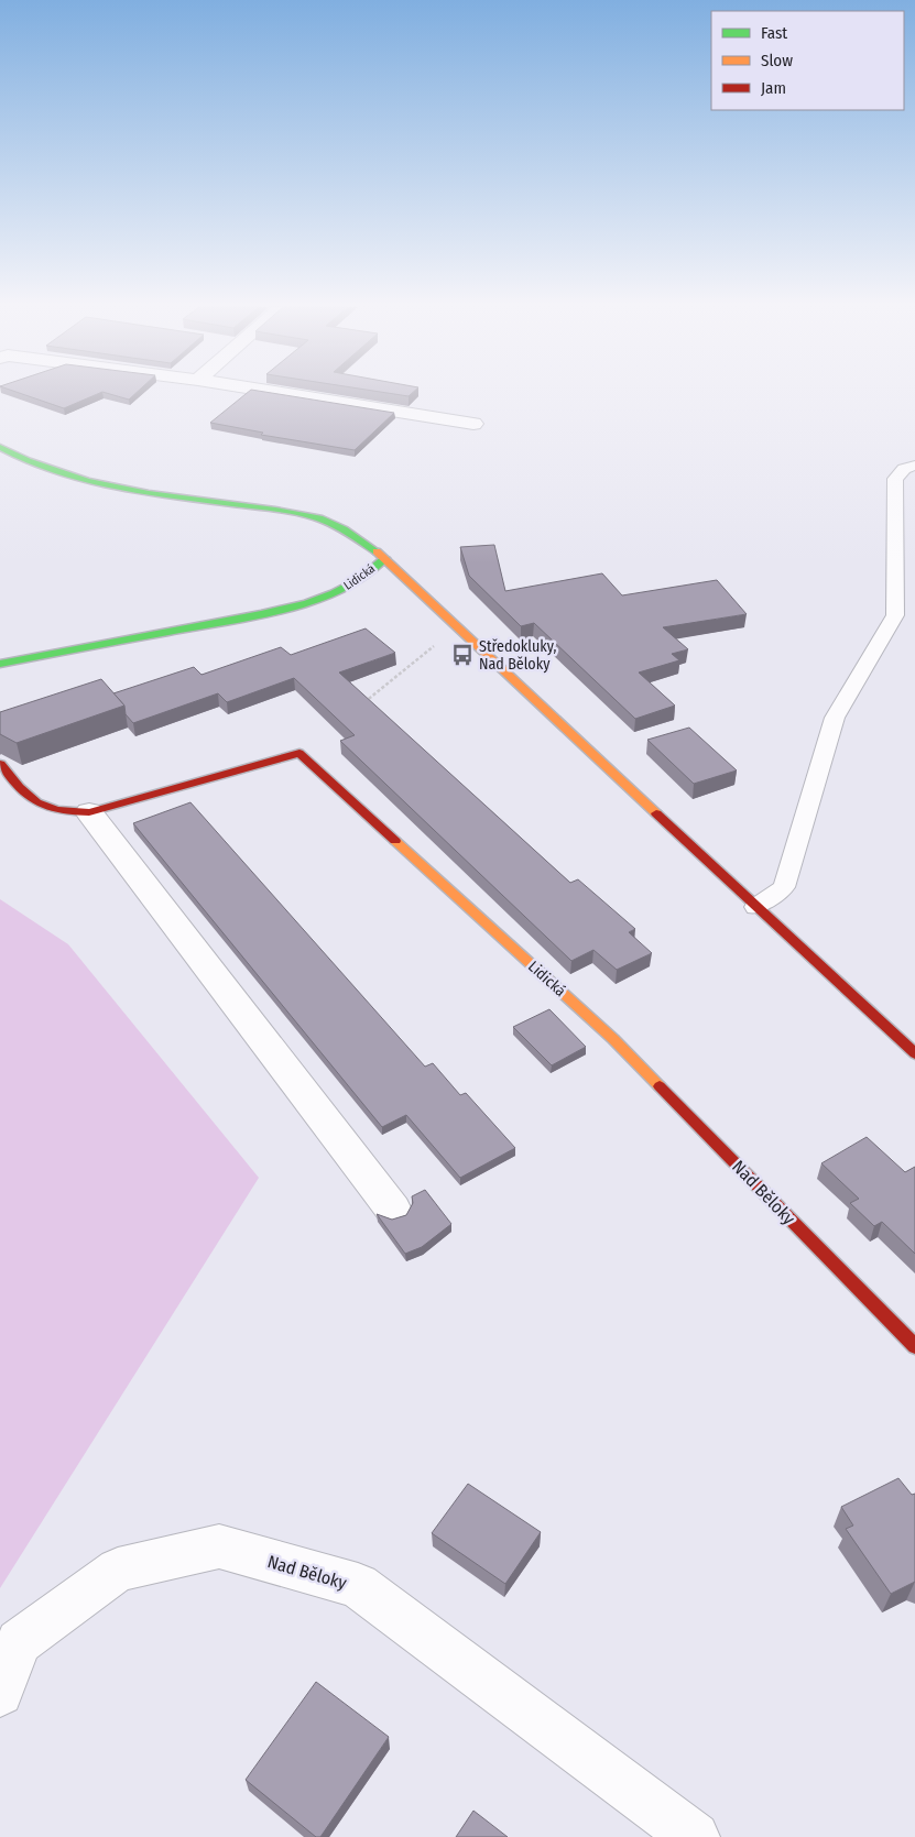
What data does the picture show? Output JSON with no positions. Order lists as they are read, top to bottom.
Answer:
{
  "streets": {
    "street": ["Lidická", "Nad Běloky"]
  },
  "crossings": [
    ["Lidická", "Nad Běloky"]
  ],
  "places": {
    "bus stop": ["Středokluky, Nad Běloky"]
  },
  "legend": ["Fast", "Slow", "Jam"]
}
